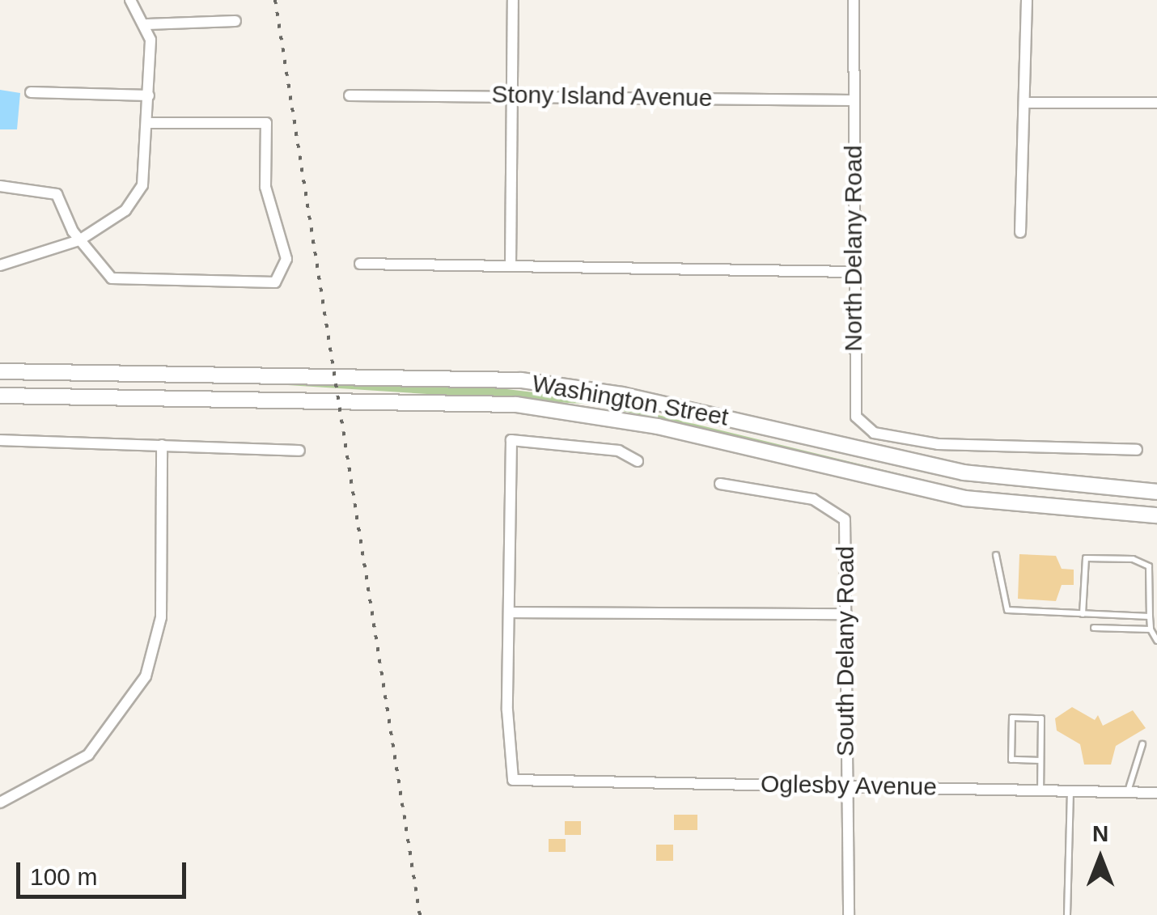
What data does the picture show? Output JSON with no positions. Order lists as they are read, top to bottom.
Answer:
{
  "streets": {
    "main road": ["Washington Street"],
    "street": [
      "Stony Island Avenue",
      "North Delany Road",
      "South Delany Road",
      "Oglesby Avenue"
    ]
  },
  "crossings": [
    ["Stony Island Avenue", "North Delany Road"],
    ["South Delany Road", "Oglesby Avenue"]
  ],
  "scale_bar": "100 m",
  "north": "top"
}
